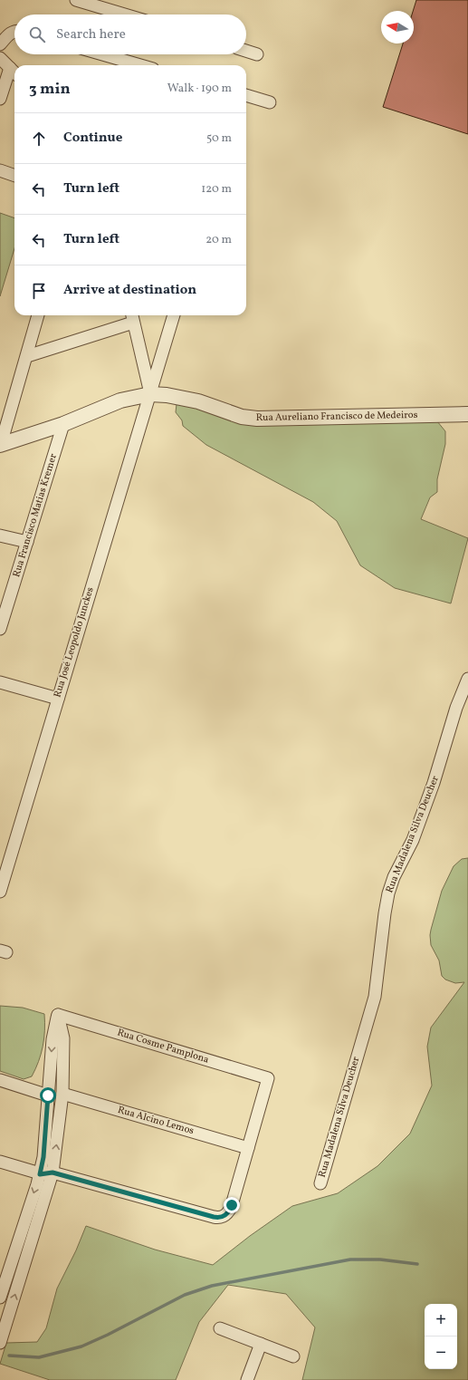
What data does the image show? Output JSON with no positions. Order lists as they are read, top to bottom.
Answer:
{
  "streets": {
    "street": [
      "Rua Aureliano Francisco de Medeiros",
      "Rua Francisco Matias Kremer",
      "Rua José Leopoldo Junckes",
      "Rua Madalena Silva Deucher",
      "Rua Cosme Pamplona",
      "Rua Alcino Lemos"
    ]
  },
  "crossings": [
    ["Rua Aureliano Francisco de Medeiros", "Rua Francisco Matias Kremer"],
    ["Rua Aureliano Francisco de Medeiros", "Rua José Leopoldo Junckes"],
    ["Rua Cosme Pamplona", "Rua Alcino Lemos"]
  ],
  "north": "left",
  "page": {
    "search": "Search here",
    "heading": ["3 min", "Walk · 190 m"],
    "list": [
      ["Continue", "50 m"],
      ["Turn left", "120 m"],
      ["Turn left", "20 m"],
      "Arrive at destination"
    ],
    "map_buttons": ["+", "−"]
  }
}
